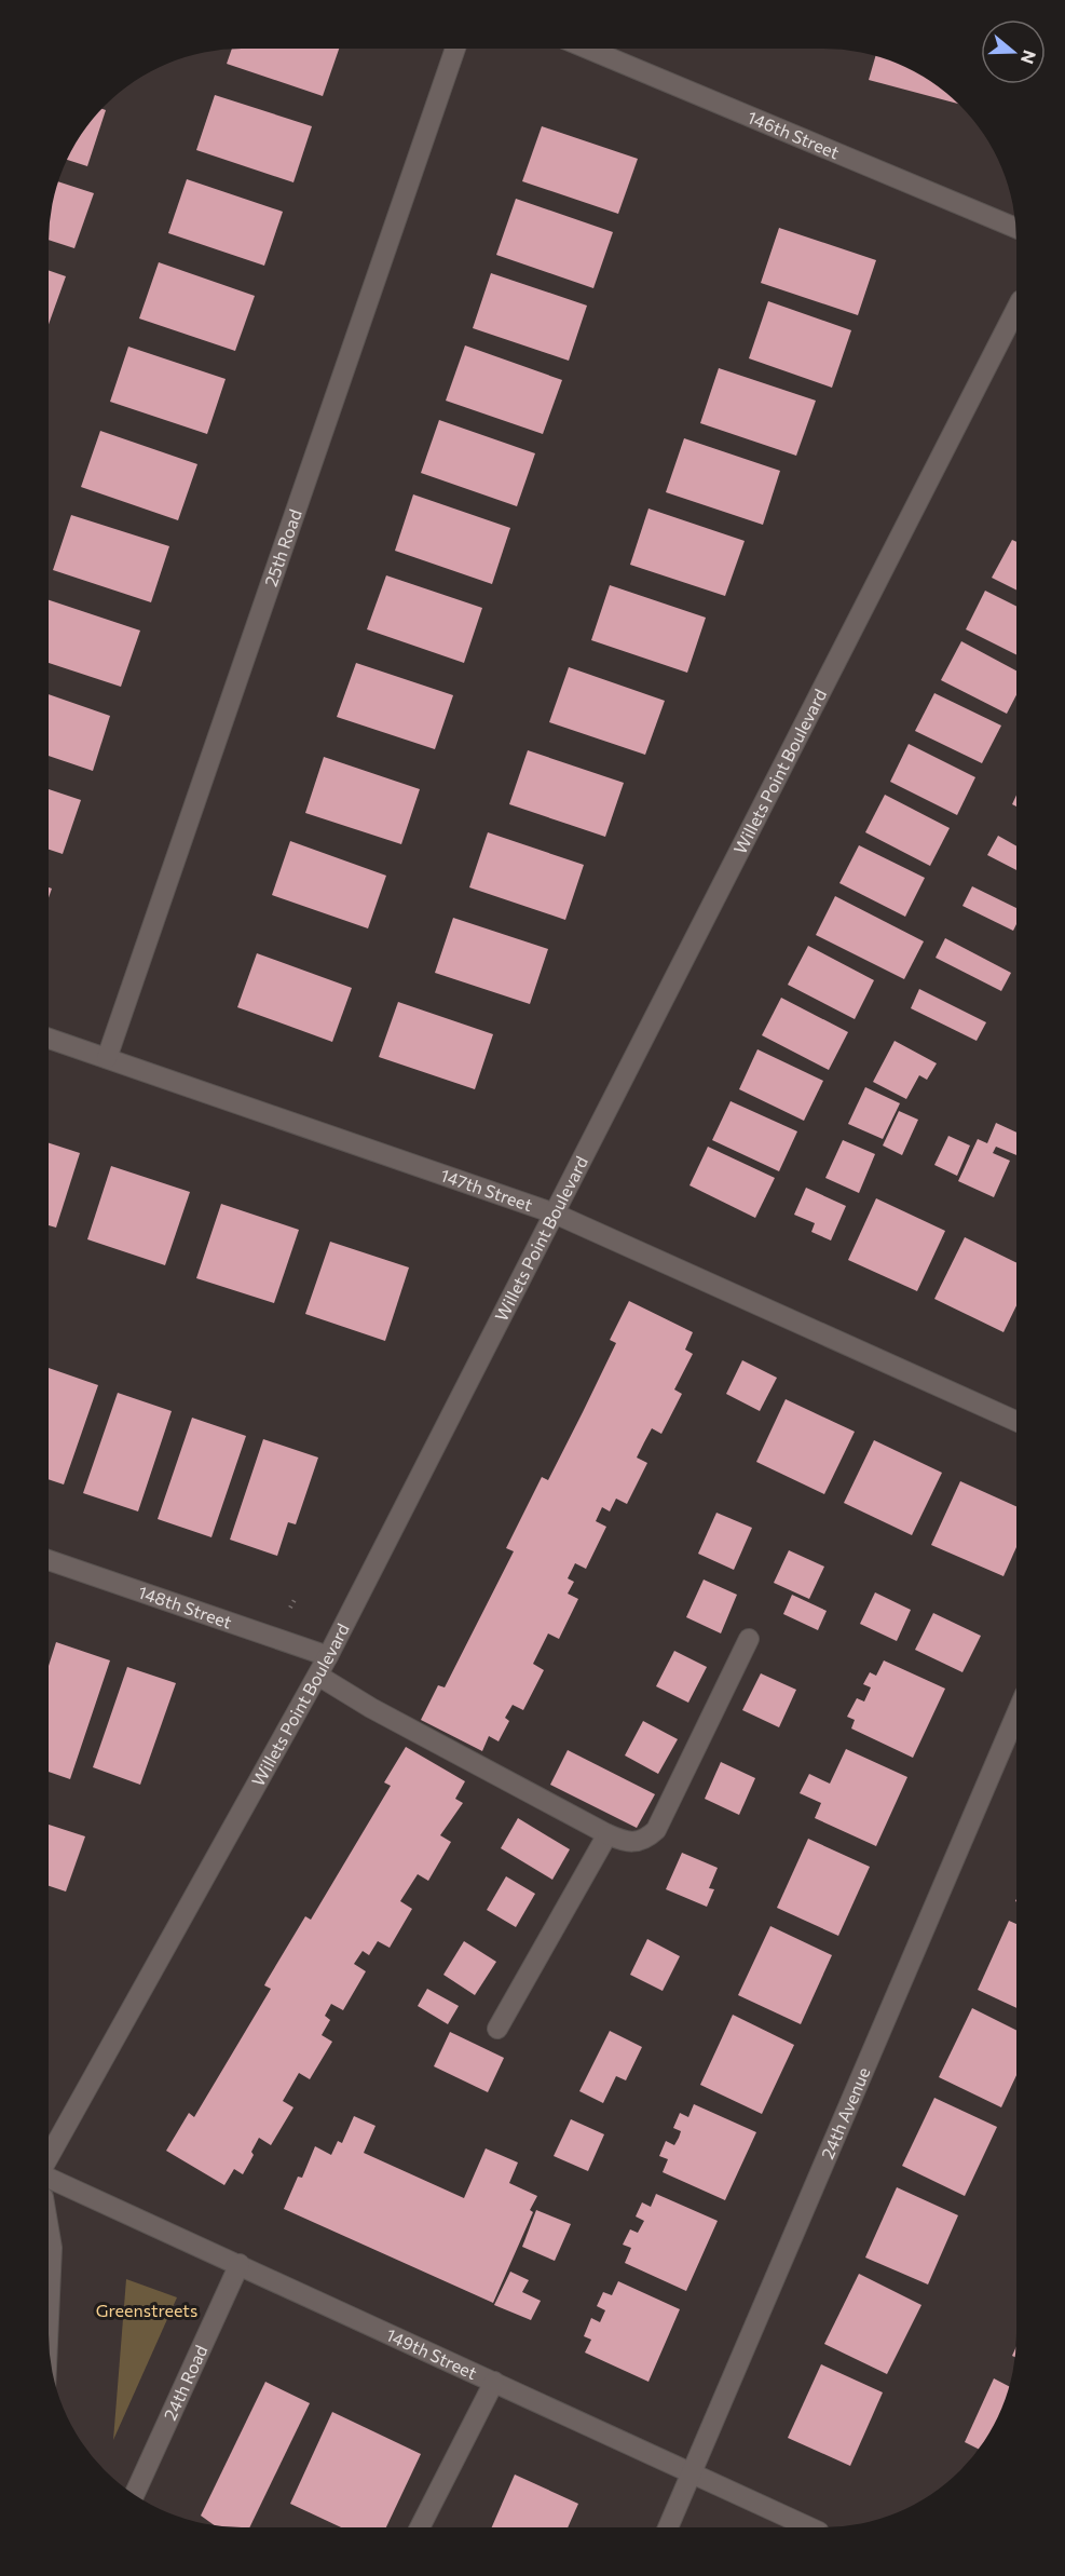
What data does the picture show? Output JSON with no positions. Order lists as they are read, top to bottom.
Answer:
{
  "streets": {
    "street": [
      "146th Street",
      "25th Road",
      "Willets Point Boulevard",
      "147th Street",
      "148th Street",
      "24th Avenue",
      "149th Street",
      "24th Road"
    ]
  },
  "crossings": [
    ["25th Road", "147th Street"],
    ["Willets Point Boulevard", "147th Street"],
    ["Willets Point Boulevard", "148th Street"],
    ["24th Avenue", "149th Street"],
    ["149th Street", "24th Road"]
  ],
  "parks": ["Greenstreets"],
  "north": "right"
}
